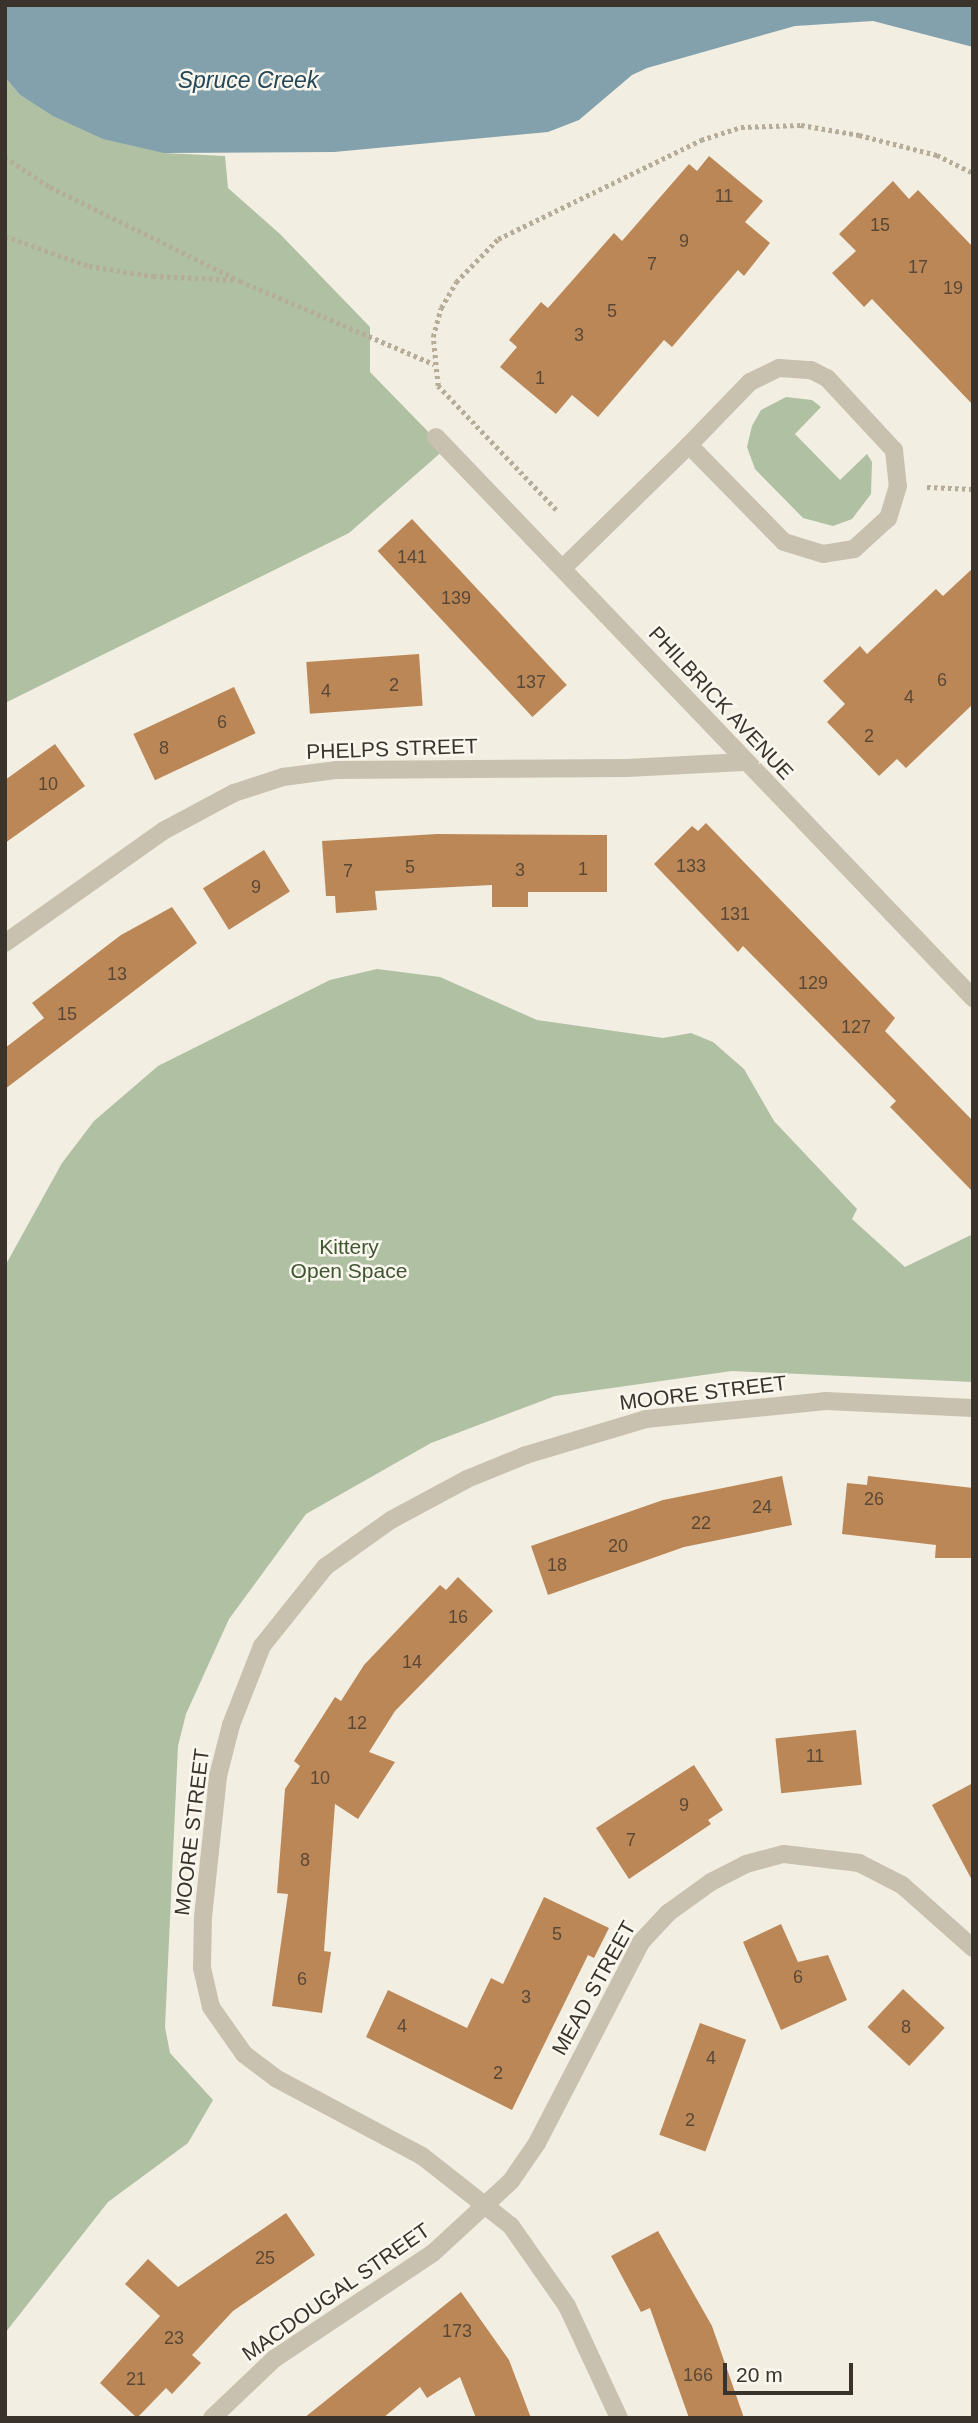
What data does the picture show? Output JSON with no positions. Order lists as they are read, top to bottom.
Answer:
{
  "streets": {
    "street": [
      "PHILBRICK AVENUE",
      "PHELPS STREET",
      "MOORE STREET",
      "MEAD STREET",
      "MACDOUGAL STREET"
    ]
  },
  "crossings": [
    ["PHILBRICK AVENUE", "PHELPS STREET"],
    ["MOORE STREET", "MEAD STREET"],
    ["MOORE STREET", "MACDOUGAL STREET"],
    ["MEAD STREET", "MACDOUGAL STREET"]
  ],
  "water": ["Spruce Creek"],
  "parks": ["Kittery Open Space"],
  "house_numbers": [
    "11",
    "15",
    "9",
    "7",
    "17",
    "19",
    "5",
    "3",
    "1",
    "141",
    "139",
    "6",
    "137",
    "2",
    "4",
    "4",
    "6",
    "2",
    "8",
    "10",
    "133",
    "5",
    "1",
    "3",
    "7",
    "9",
    "131",
    "13",
    "129",
    "15",
    "127",
    "26",
    "24",
    "22",
    "20",
    "18",
    "16",
    "14",
    "12",
    "11",
    "10",
    "9",
    "7",
    "8",
    "5",
    "6",
    "6",
    "3",
    "4",
    "8",
    "4",
    "2",
    "2",
    "25",
    "173",
    "23",
    "166",
    "21"
  ],
  "scale_bar": "20 m"
}
